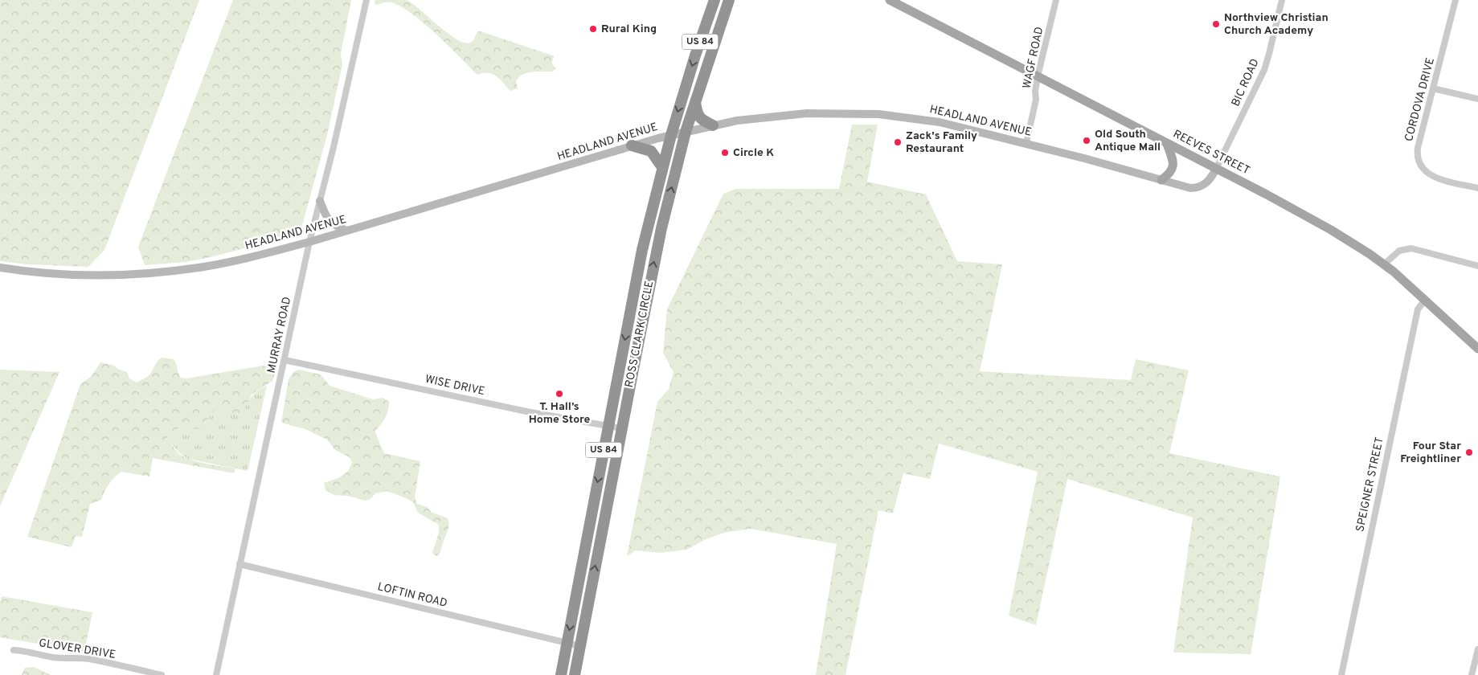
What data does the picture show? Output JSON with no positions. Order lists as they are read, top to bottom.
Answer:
{
  "streets": {
    "highway": ["US 84", "ROSS CLARK CIRCLE"],
    "main road": ["HEADLAND AVENUE", "REEVES STREET"],
    "street": [
      "WAGF ROAD",
      "BIC ROAD",
      "CORDOVA DRIVE",
      "MURRAY ROAD",
      "WISE DRIVE",
      "SPEIGNER STREET",
      "LOFTIN ROAD",
      "GLOVER DRIVE"
    ]
  },
  "crossings": [
    ["WAGF ROAD", "HEADLAND AVENUE"],
    ["WAGF ROAD", "REEVES STREET"],
    ["BIC ROAD", "HEADLAND AVENUE"],
    ["BIC ROAD", "REEVES STREET"],
    ["HEADLAND AVENUE", "REEVES STREET"],
    ["HEADLAND AVENUE", "ROSS CLARK CIRCLE"],
    ["HEADLAND AVENUE", "MURRAY ROAD"],
    ["REEVES STREET", "SPEIGNER STREET"],
    ["ROSS CLARK CIRCLE", "WISE DRIVE"],
    ["ROSS CLARK CIRCLE", "LOFTIN ROAD"],
    ["MURRAY ROAD", "WISE DRIVE"],
    ["MURRAY ROAD", "LOFTIN ROAD"]
  ],
  "places": [
    "Northview Christian Church Academy",
    "Rural King",
    "Old South Antique Mall",
    "Zack's Family Restaurant",
    "Circle K",
    "T. Hall’s Home Store",
    "Four Star Freightliner"
  ]
}
